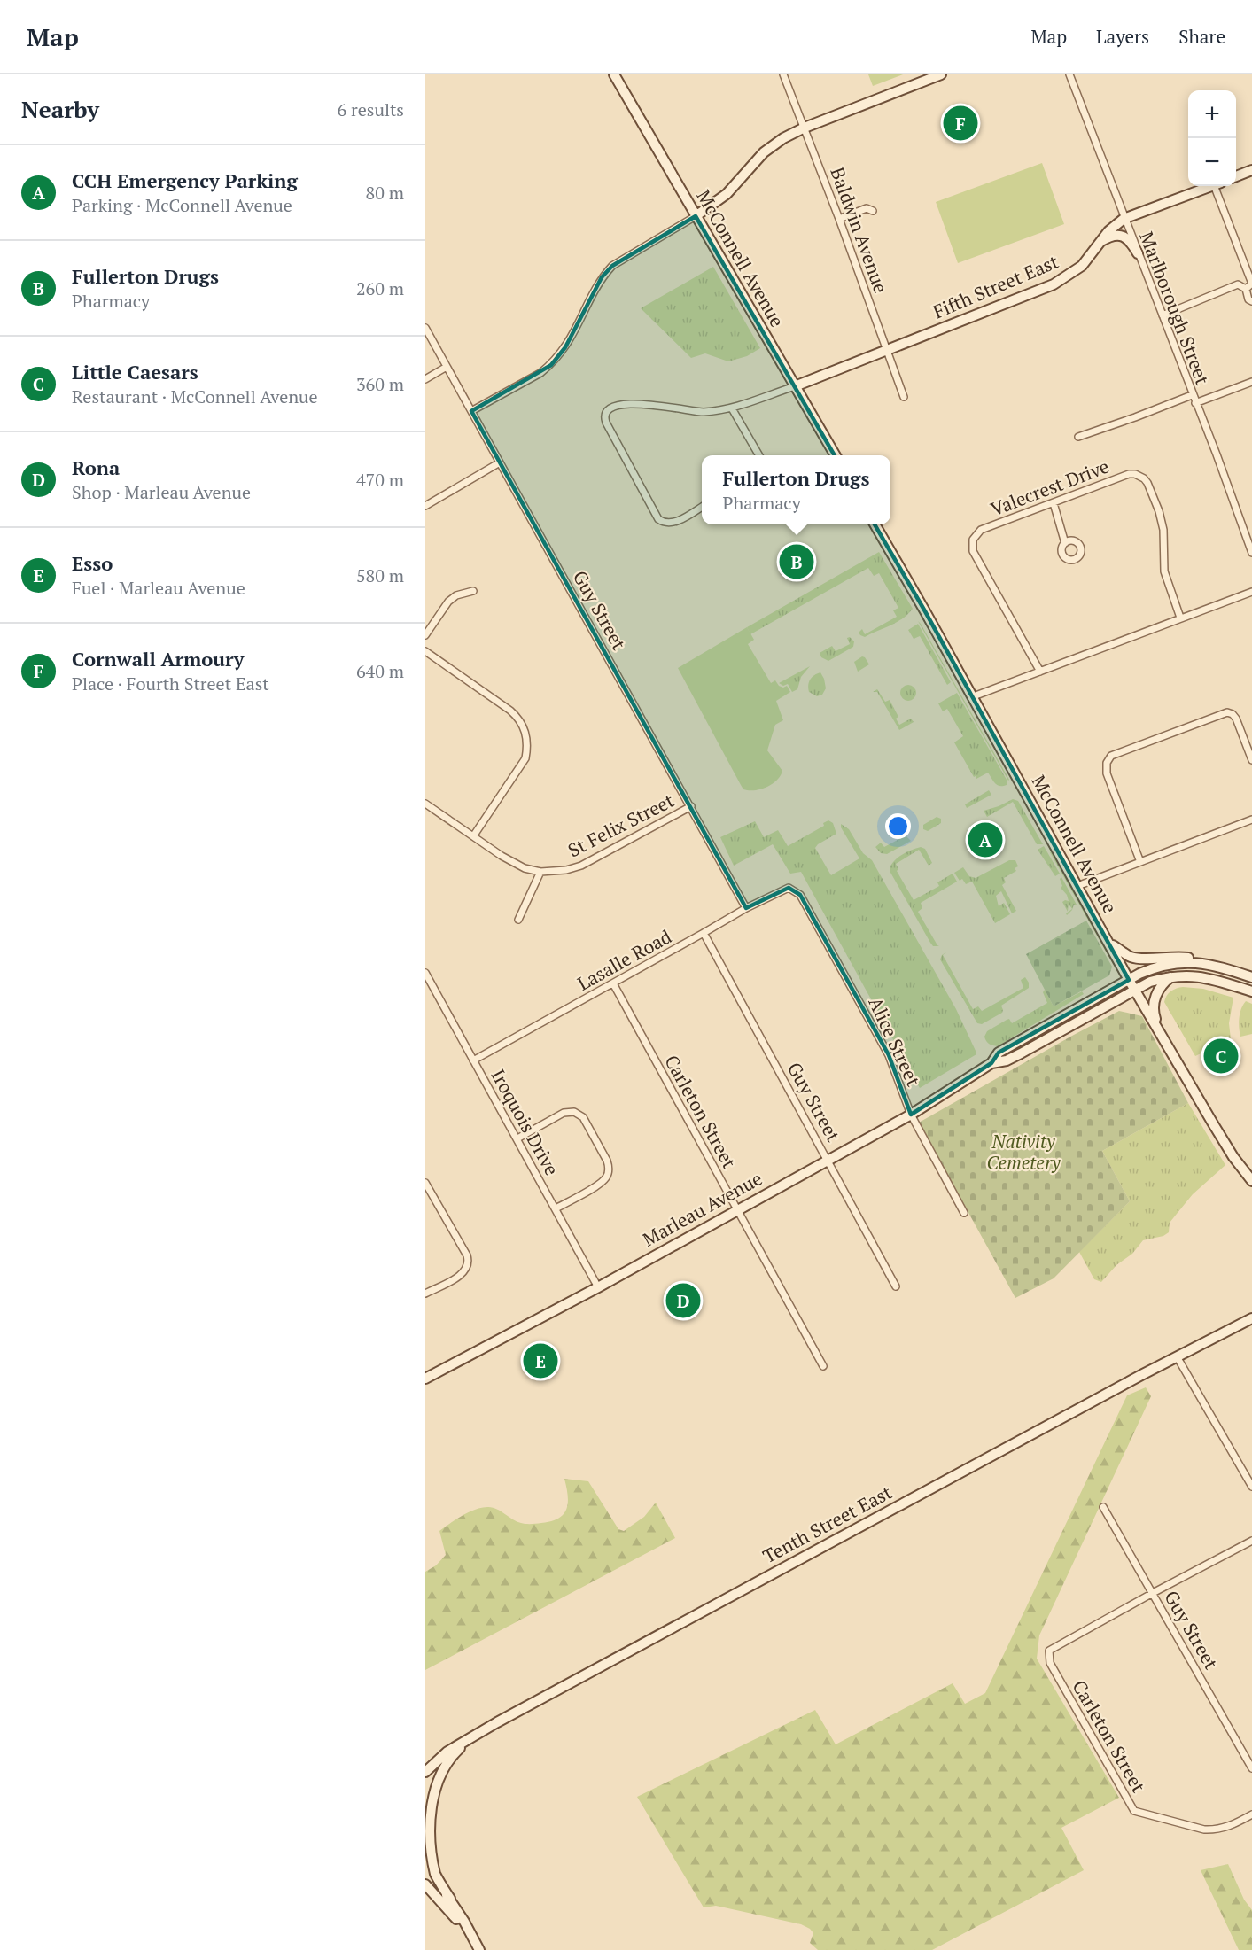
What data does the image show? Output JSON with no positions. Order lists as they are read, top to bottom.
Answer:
{
  "streets": {
    "main road": [
      "McConnell Avenue",
      "Fifth Street East",
      "Marleau Avenue",
      "Tenth Street East"
    ],
    "street": [
      "Baldwin Avenue",
      "Marlborough Street",
      "Valecrest Drive",
      "Guy Street",
      "St Felix Street",
      "Lasalle Road",
      "Alice Street",
      "Carleton Street",
      "Iroquois Drive"
    ]
  },
  "crossings": [
    ["Baldwin Avenue", "Fifth Street East"],
    ["McConnell Avenue", "Fifth Street East"],
    ["McConnell Avenue", "Marleau Avenue"],
    ["Fifth Street East", "Marlborough Street"],
    ["Guy Street", "St Felix Street"],
    ["Guy Street", "Lasalle Road"],
    ["Guy Street", "Carleton Street"],
    ["Guy Street", "Marleau Avenue"],
    ["Lasalle Road", "Alice Street"],
    ["Lasalle Road", "Carleton Street"],
    ["Lasalle Road", "Iroquois Drive"],
    ["Alice Street", "Marleau Avenue"],
    ["Carleton Street", "Marleau Avenue"],
    ["Iroquois Drive", "Marleau Avenue"]
  ],
  "parks": ["Nativity Cemetery"],
  "page": {
    "header": "Map",
    "nav": ["Map", "Layers", "Share"],
    "heading": ["Nearby", "6 results"],
    "map_buttons": ["+", "−"],
    "pins": [
      "F",
      "B",
      "A",
      "C",
      "D",
      "E"
    ],
    "list": [
      {
        "mark": "A",
        "name": "CCH Emergency Parking",
        "note": "Parking · McConnell Avenue",
        "value": "80 m"
      },
      {
        "mark": "B",
        "name": "Fullerton Drugs",
        "note": "Pharmacy",
        "value": "260 m"
      },
      {
        "mark": "C",
        "name": "Little Caesars",
        "note": "Restaurant · McConnell Avenue",
        "value": "360 m"
      },
      {
        "mark": "D",
        "name": "Rona",
        "note": "Shop · Marleau Avenue",
        "value": "470 m"
      },
      {
        "mark": "E",
        "name": "Esso",
        "note": "Fuel · Marleau Avenue",
        "value": "580 m"
      },
      {
        "mark": "F",
        "name": "Cornwall Armoury",
        "note": "Place · Fourth Street East",
        "value": "640 m"
      }
    ],
    "popup": ["Fullerton Drugs", "Pharmacy"]
  }
}
